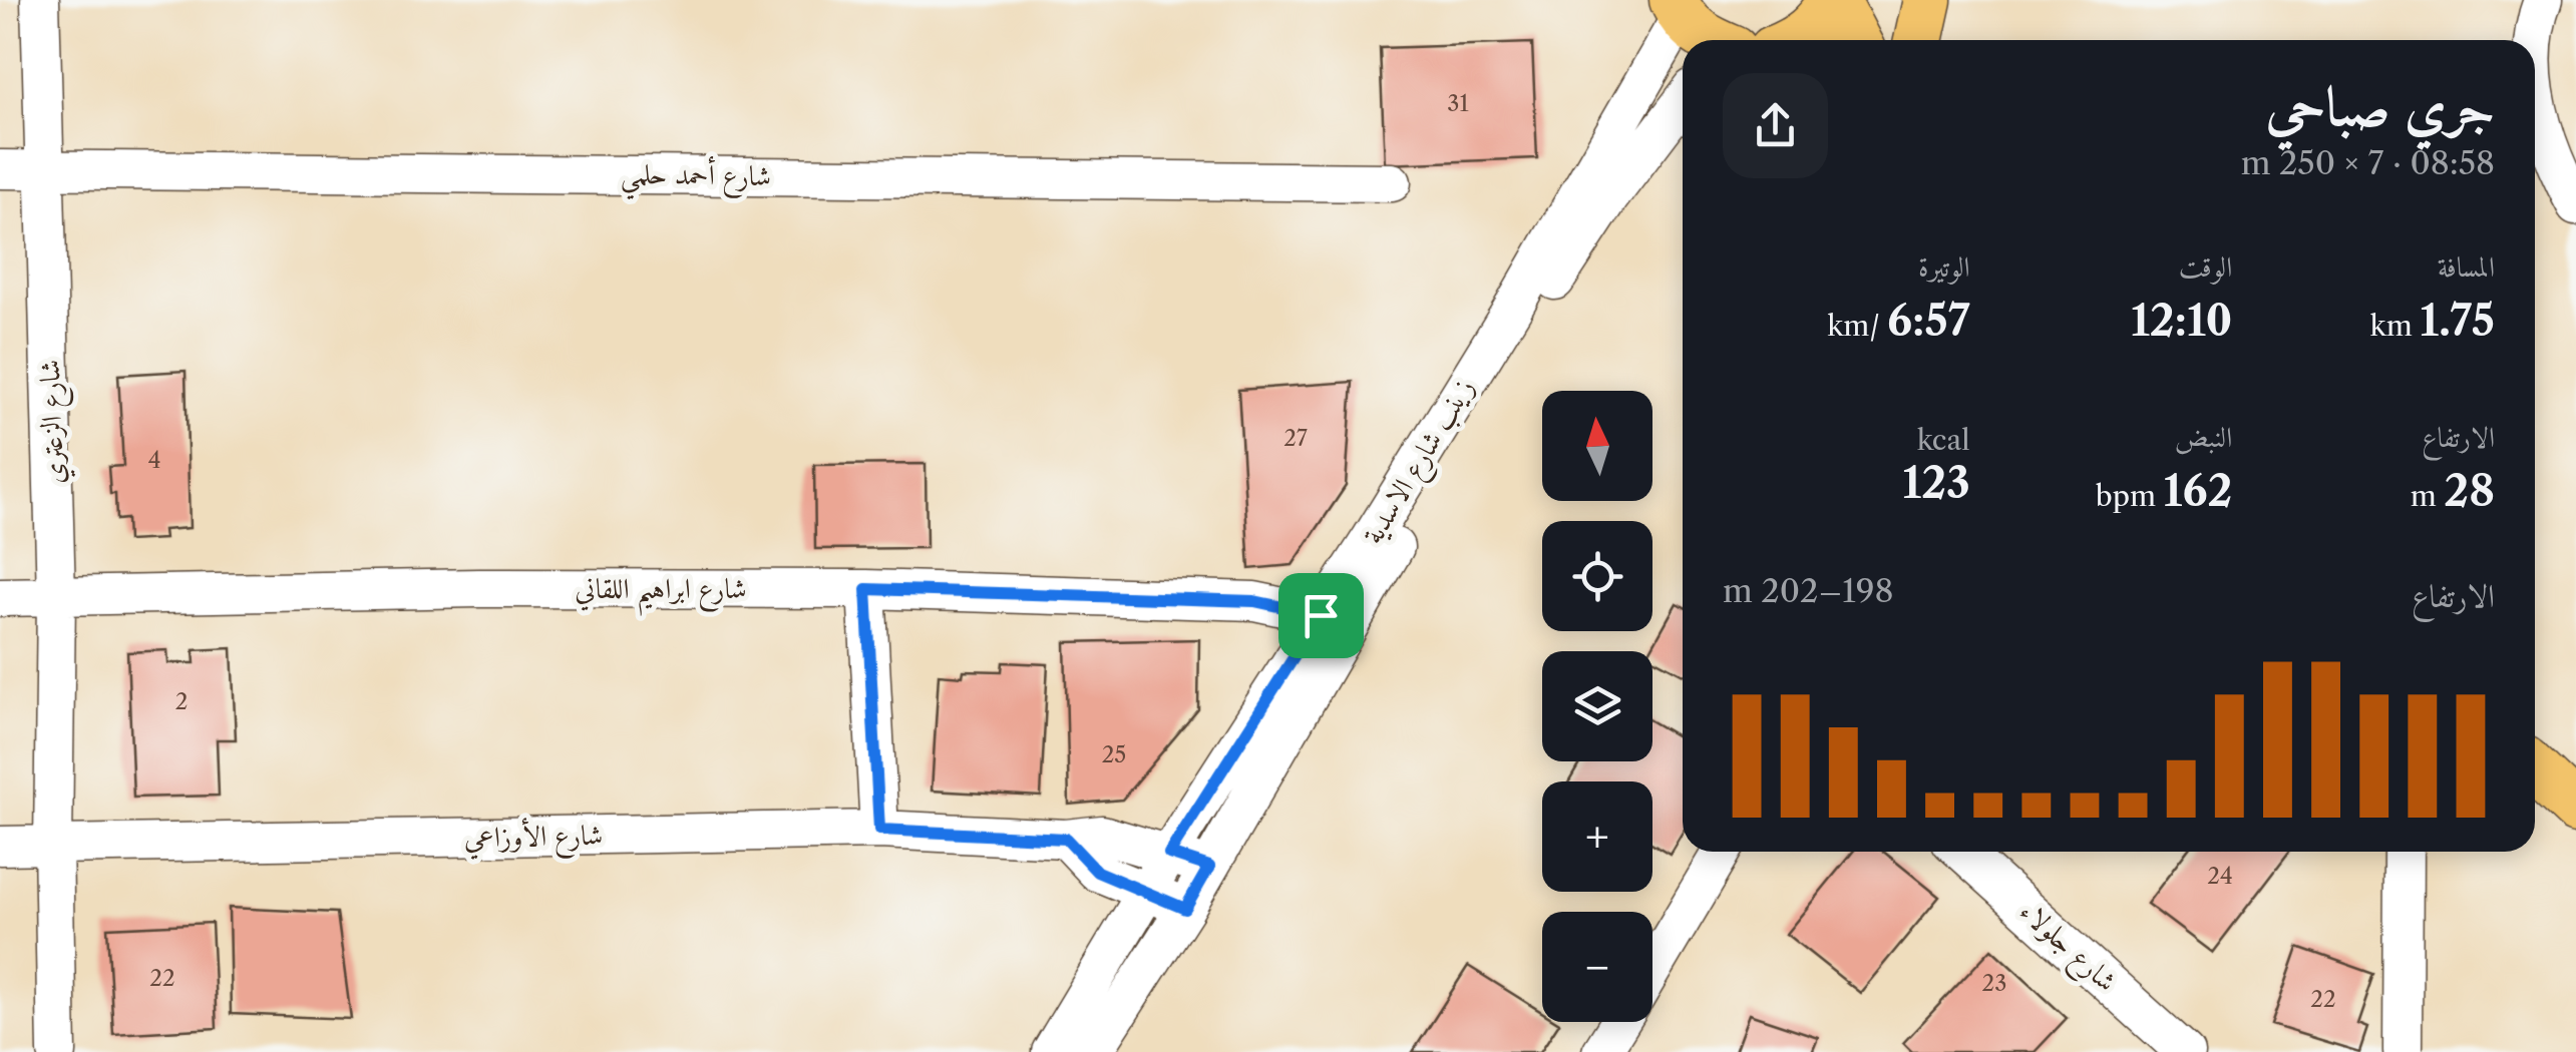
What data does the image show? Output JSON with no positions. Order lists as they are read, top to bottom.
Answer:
{
  "streets": {
    "street": [
      "شارع أحمد حلمي",
      "شارع الزعتري",
      "زينب شارع الاسدية",
      "شارع ابراهيم اللقاني",
      "شارع الأوزاعي",
      "شارع جلولاء"
    ]
  },
  "crossings": [
    ["شارع أحمد حلمي", "شارع الزعتري"],
    ["شارع الزعتري", "شارع ابراهيم اللقاني"],
    ["شارع الزعتري", "شارع الأوزاعي"],
    ["زينب شارع الاسدية", "شارع ابراهيم اللقاني"],
    ["زينب شارع الاسدية", "شارع الأوزاعي"]
  ],
  "house_numbers": [
    "31",
    "27",
    "4",
    "2",
    "25",
    "24",
    "22",
    "23",
    "22"
  ],
  "north": "top",
  "page": {
    "heading": ["جري صباحي", "08:58 · 7 × 250 m"],
    "stats": [
      ["المسافة", "1.75 km"],
      ["الوقت", "12:10"],
      ["الوتيرة", "6:57 /km"],
      ["الارتفاع", "28 m"],
      ["النبض", "162 bpm"],
      ["kcal", "123"]
    ],
    "map_buttons": ["+", "−"],
    "chart": ["الارتفاع", "198–202 m"]
  }
}
